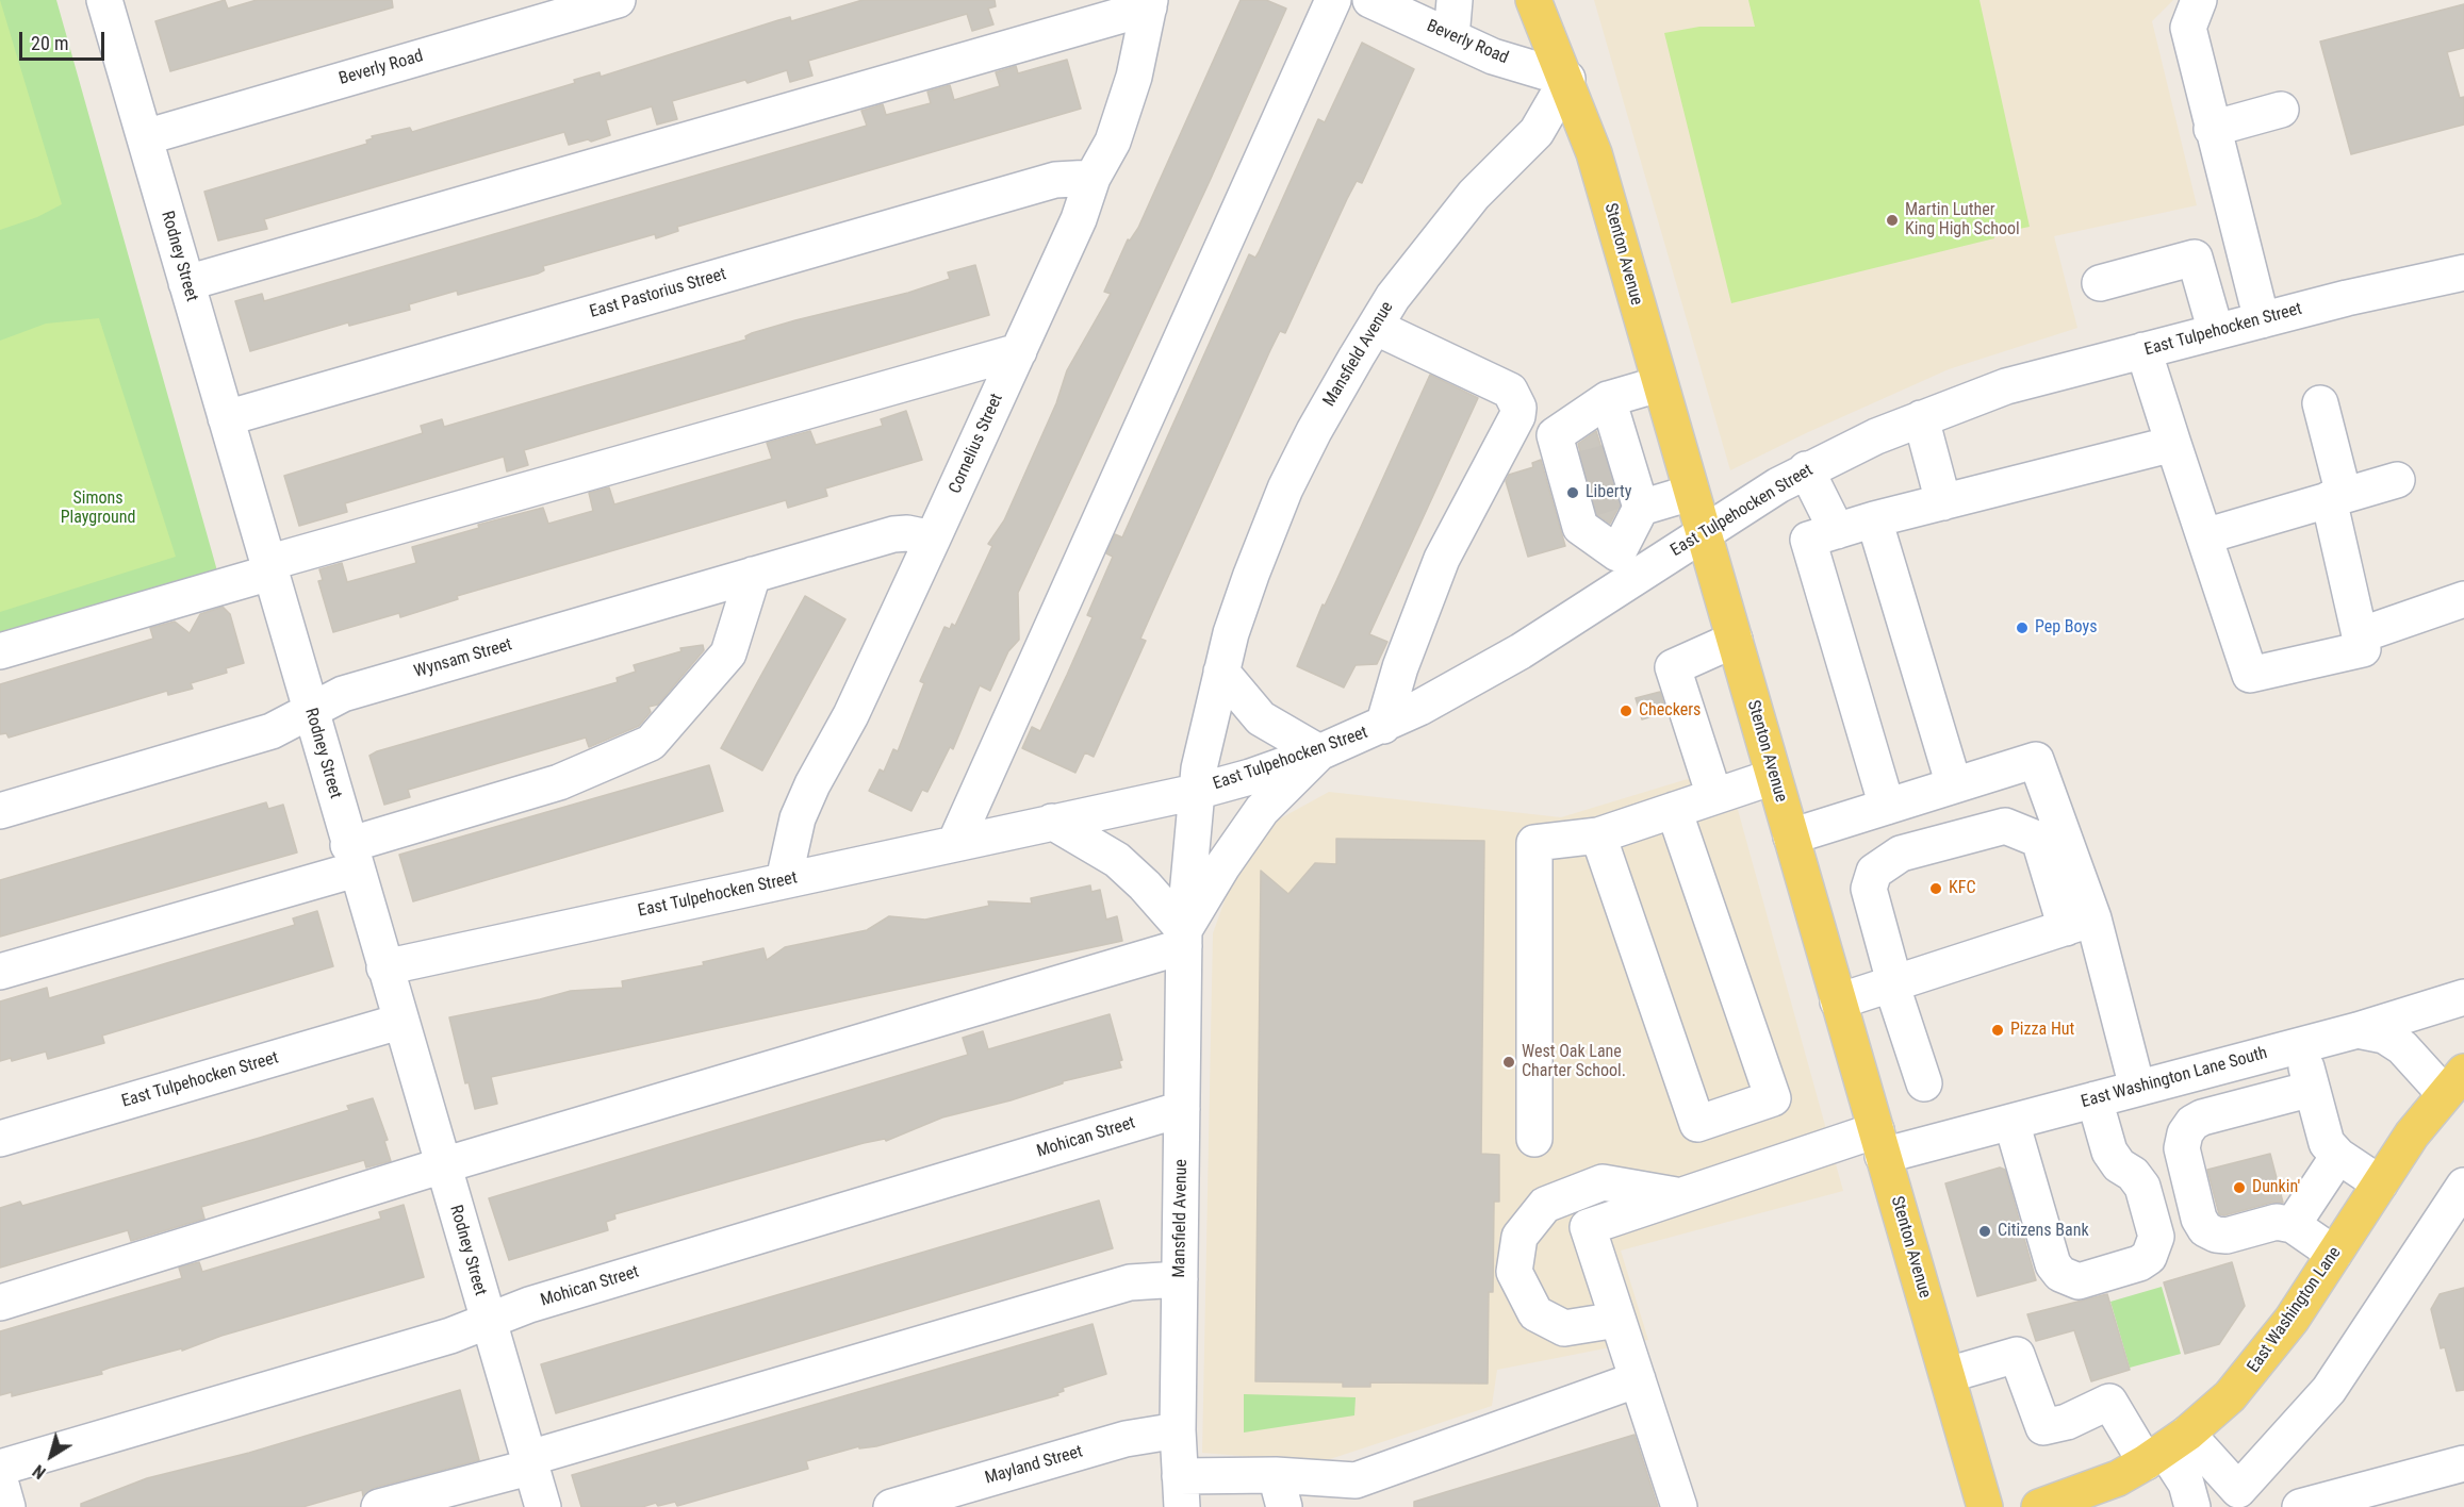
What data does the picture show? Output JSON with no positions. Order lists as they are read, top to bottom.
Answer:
{
  "streets": {
    "main road": ["Stenton Avenue", "East Washington Lane"],
    "street": [
      "Beverly Road",
      "Rodney Street",
      "East Pastorius Street",
      "East Tulpehocken Street",
      "Mansfield Avenue",
      "Cornelius Street",
      "Wynsam Street",
      "East Washington Lane South",
      "Mohican Street",
      "Mayland Street"
    ]
  },
  "crossings": [
    ["Beverly Road", "Stenton Avenue"],
    ["Beverly Road", "Rodney Street"],
    ["Beverly Road", "Mansfield Avenue"],
    ["Stenton Avenue", "East Tulpehocken Street"],
    ["Stenton Avenue", "Mansfield Avenue"],
    ["Stenton Avenue", "East Washington Lane South"],
    ["Rodney Street", "East Pastorius Street"],
    ["Rodney Street", "East Tulpehocken Street"],
    ["Rodney Street", "Wynsam Street"],
    ["Rodney Street", "Mohican Street"],
    ["East Pastorius Street", "Cornelius Street"],
    ["East Tulpehocken Street", "Mansfield Avenue"],
    ["East Tulpehocken Street", "Cornelius Street"],
    ["Mansfield Avenue", "Mohican Street"],
    ["Mansfield Avenue", "Mayland Street"],
    ["Cornelius Street", "Wynsam Street"]
  ],
  "parks": ["Simons Playground"],
  "places": [
    "Martin Luther King High School",
    "Liberty",
    "Pep Boys",
    "Checkers",
    "KFC",
    "Pizza Hut",
    "West Oak Lane Charter School.",
    "Dunkin'",
    "Citizens Bank"
  ],
  "scale_bar": "20 m",
  "north": "bottom left"
}
